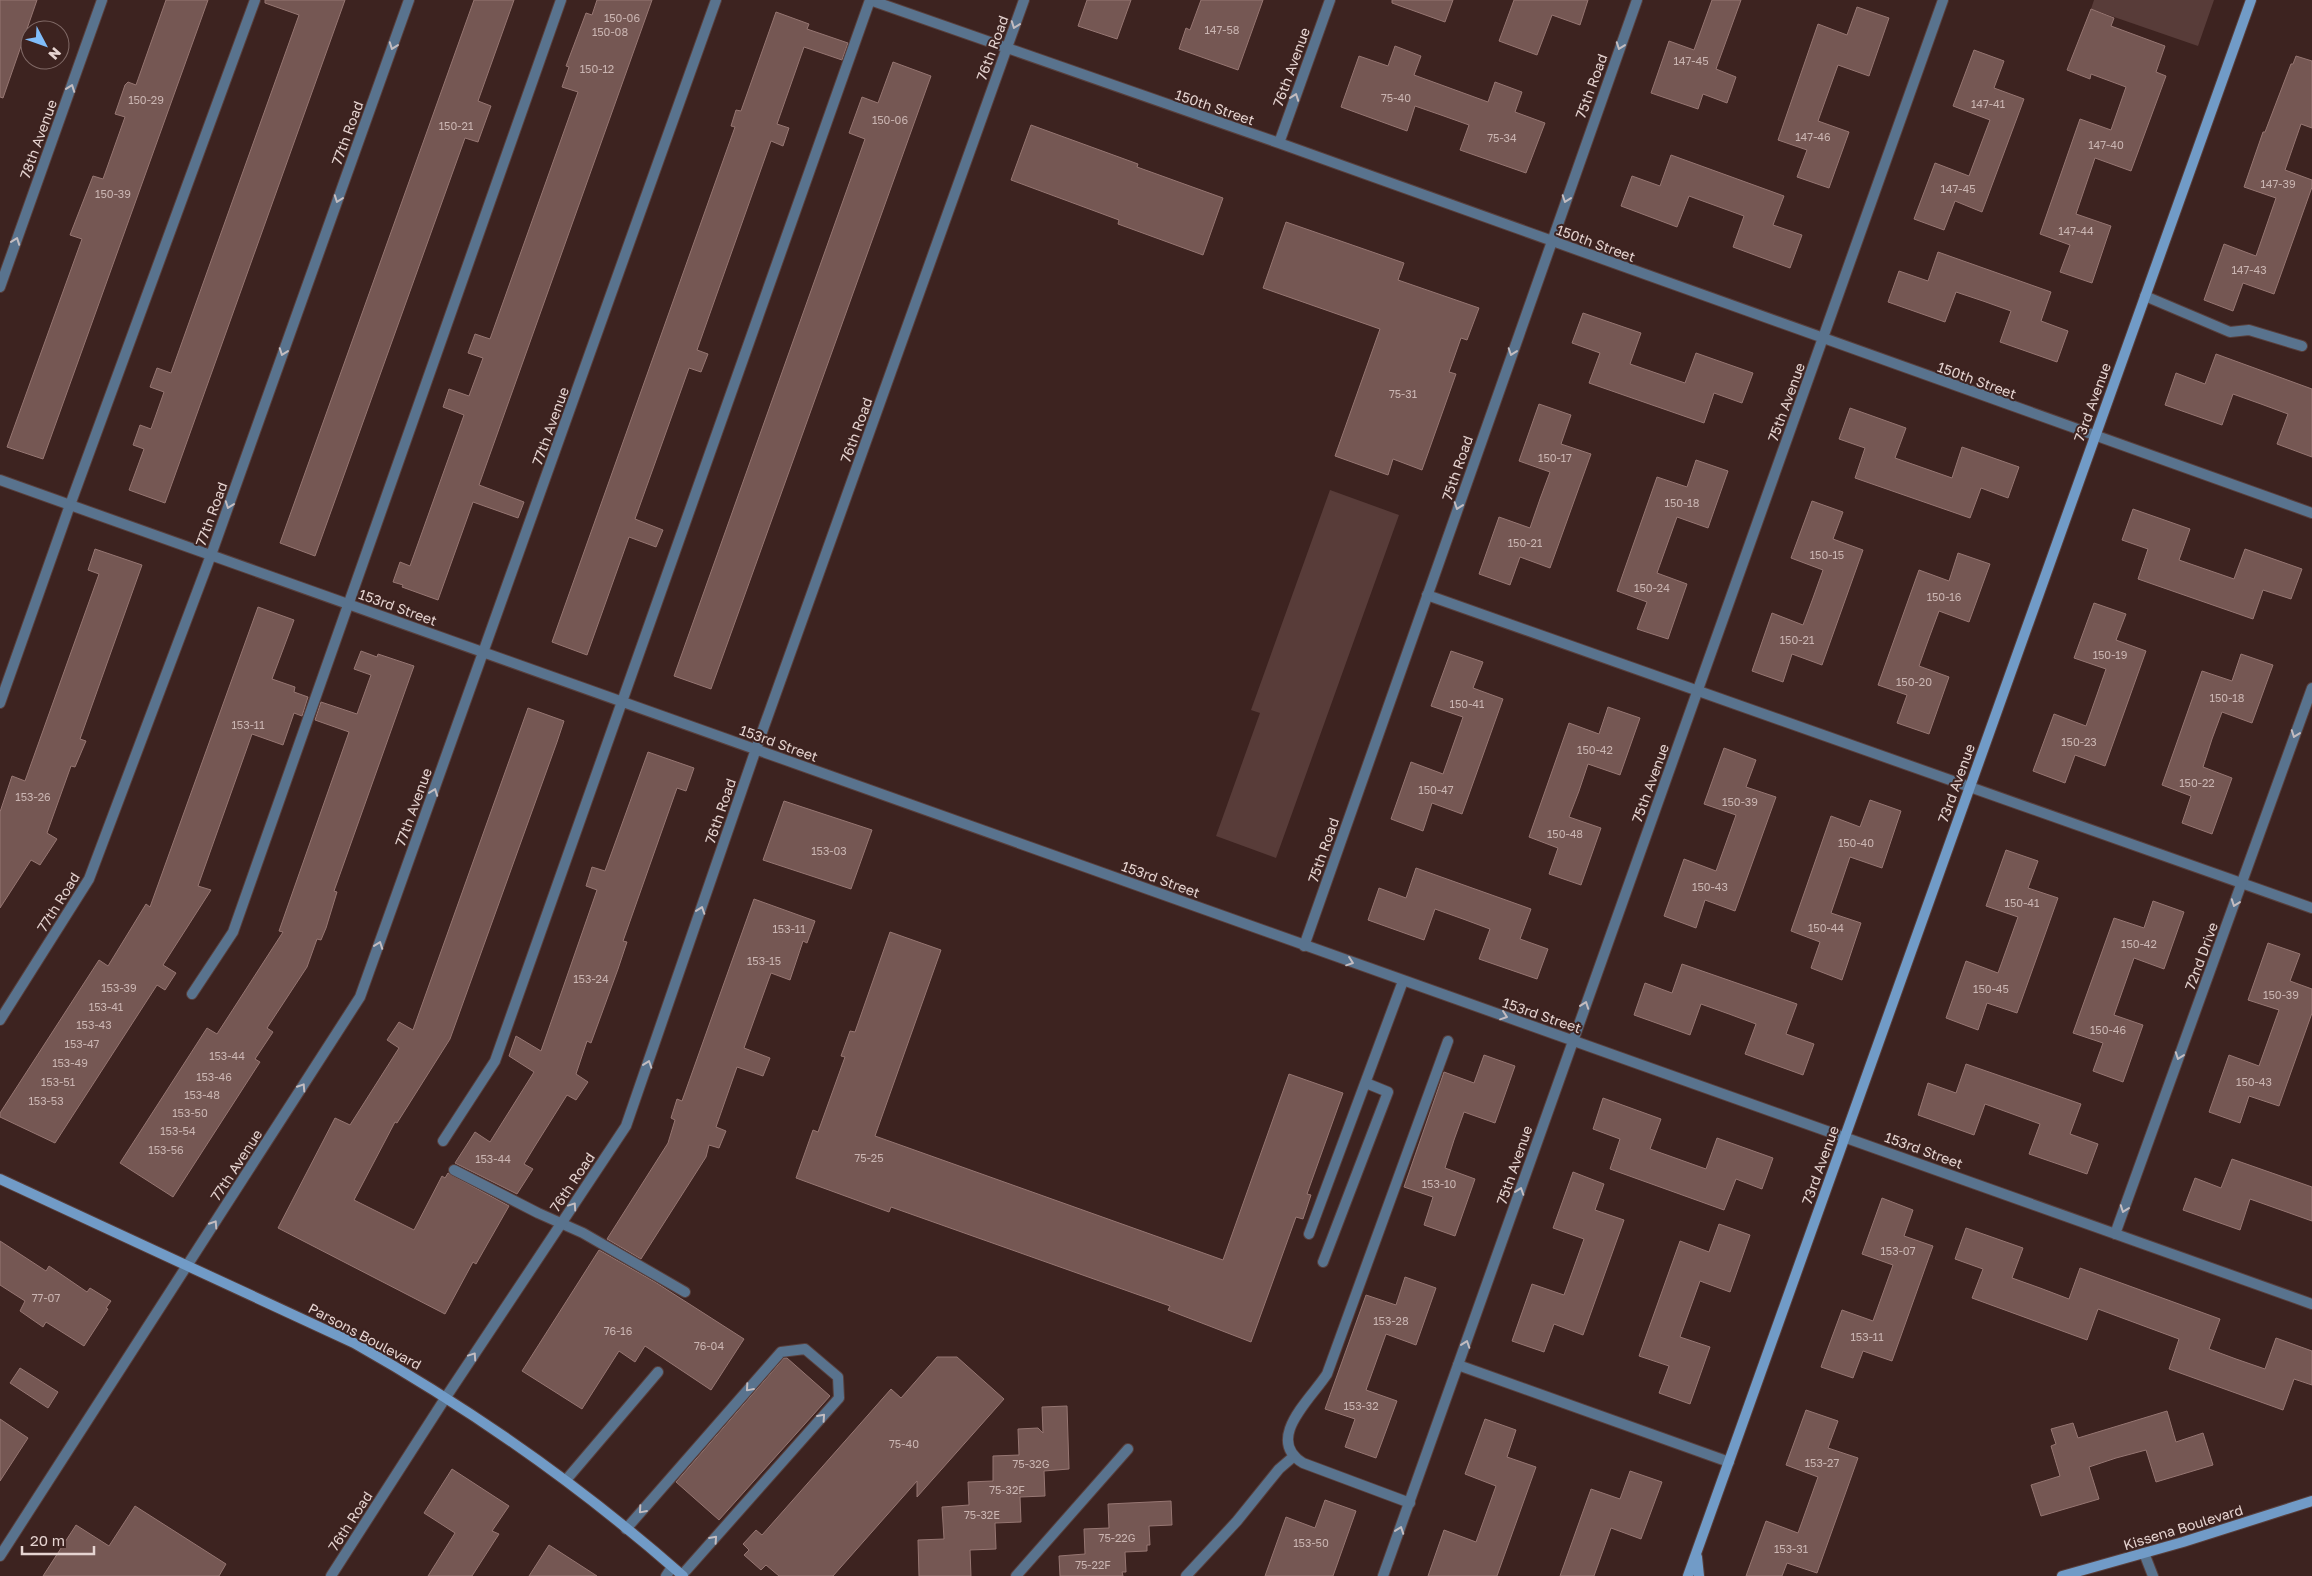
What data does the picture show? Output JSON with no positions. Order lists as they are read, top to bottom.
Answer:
{
  "streets": {
    "street": [
      "76th Road",
      "76th Avenue",
      "75th Road",
      "150th Street",
      "77th Road",
      "78th Avenue",
      "75th Avenue",
      "73rd Avenue",
      "77th Avenue",
      "153rd Street",
      "72nd Drive",
      "Parsons Boulevard",
      "Kissena Boulevard"
    ]
  },
  "crossings": [
    ["76th Road", "150th Street"],
    ["76th Road", "153rd Street"],
    ["76th Road", "Parsons Boulevard"],
    ["76th Avenue", "150th Street"],
    ["75th Road", "150th Street"],
    ["75th Road", "153rd Street"],
    ["150th Street", "75th Avenue"],
    ["150th Street", "73rd Avenue"],
    ["77th Road", "153rd Street"],
    ["75th Avenue", "153rd Street"],
    ["73rd Avenue", "153rd Street"],
    ["77th Avenue", "153rd Street"],
    ["77th Avenue", "Parsons Boulevard"],
    ["153rd Street", "72nd Drive"]
  ],
  "one_way": [
    "76th Road",
    "76th Avenue",
    "75th Road",
    "77th Road",
    "78th Avenue",
    "75th Avenue",
    "77th Avenue",
    "72nd Drive"
  ],
  "house_numbers": [
    "150-06",
    "147-58",
    "150-08",
    "147-45",
    "150-12",
    "75-40",
    "150-29",
    "147-41",
    "150-06",
    "150-21",
    "147-46",
    "75-34",
    "147-40",
    "147-39",
    "147-45",
    "150-39",
    "147-44",
    "147-43",
    "75-31",
    "150-17",
    "150-18",
    "150-21",
    "150-15",
    "150-24",
    "150-16",
    "150-21",
    "150-19",
    "150-20",
    "150-18",
    "150-41",
    "153-11",
    "150-23",
    "150-42",
    "150-22",
    "150-47",
    "153-26",
    "150-39",
    "150-48",
    "150-40",
    "153-03",
    "150-43",
    "150-41",
    "150-44",
    "153-11",
    "150-42",
    "153-15",
    "153-24",
    "153-39",
    "150-45",
    "150-39",
    "153-41",
    "153-43",
    "150-46",
    "153-47",
    "153-44",
    "153-49",
    "153-46",
    "153-51",
    "150-43",
    "153-48",
    "153-53",
    "153-50",
    "153-54",
    "153-56",
    "75-25",
    "153-44",
    "153-10",
    "153-07",
    "77-07",
    "153-28",
    "76-16",
    "153-11",
    "76-04",
    "153-32",
    "75-40",
    "153-27",
    "75-32G",
    "75-32F",
    "75-32E",
    "75-22G",
    "153-50",
    "153-31",
    "75-22F"
  ],
  "scale_bar": "20 m",
  "north": "bottom right"
}
